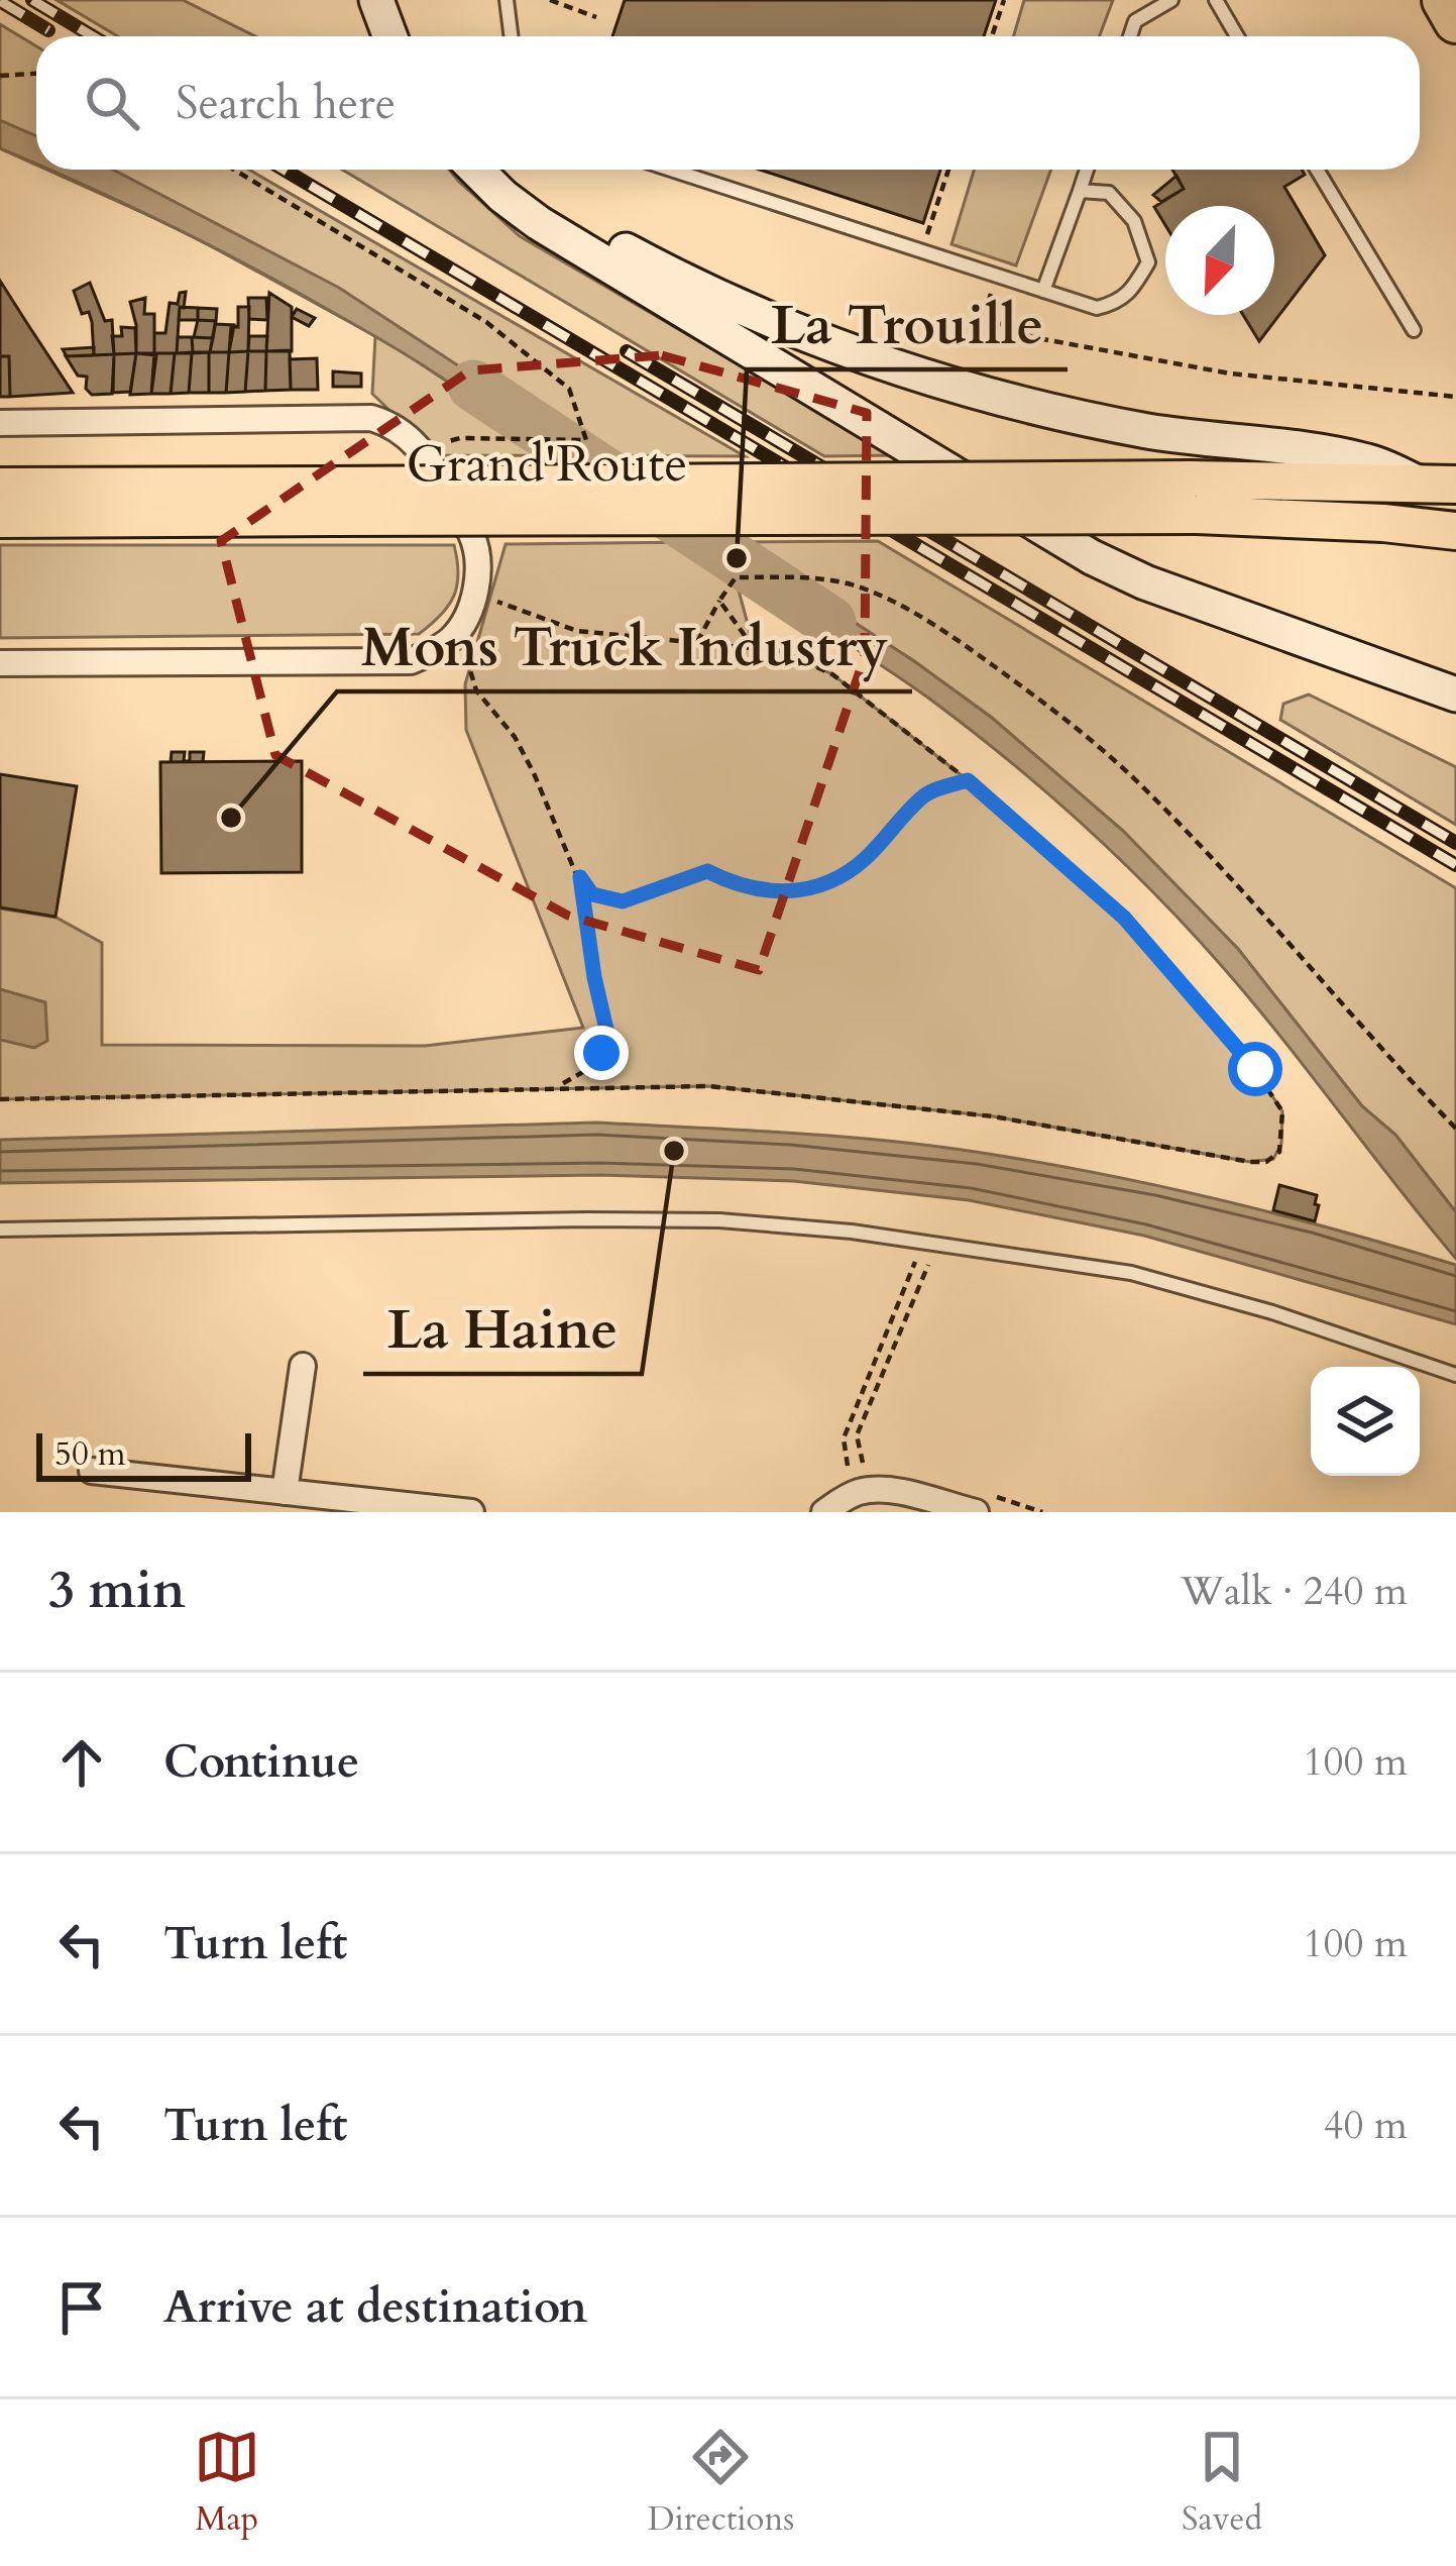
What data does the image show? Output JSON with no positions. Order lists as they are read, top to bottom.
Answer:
{
  "streets": {
    "main road": ["Grand'Route"]
  },
  "places": ["La Trouille", "Mons Truck Industry", "La Haine"],
  "scale_bar": "50 m",
  "north": "bottom left",
  "page": {
    "search": "Search here",
    "scale": "50 m",
    "heading": ["3 min", "Walk · 240 m"],
    "list": [
      ["Continue", "100 m"],
      ["Turn left", "100 m"],
      ["Turn left", "40 m"],
      "Arrive at destination"
    ],
    "nav": ["Map", "Directions", "Saved"]
  }
}
